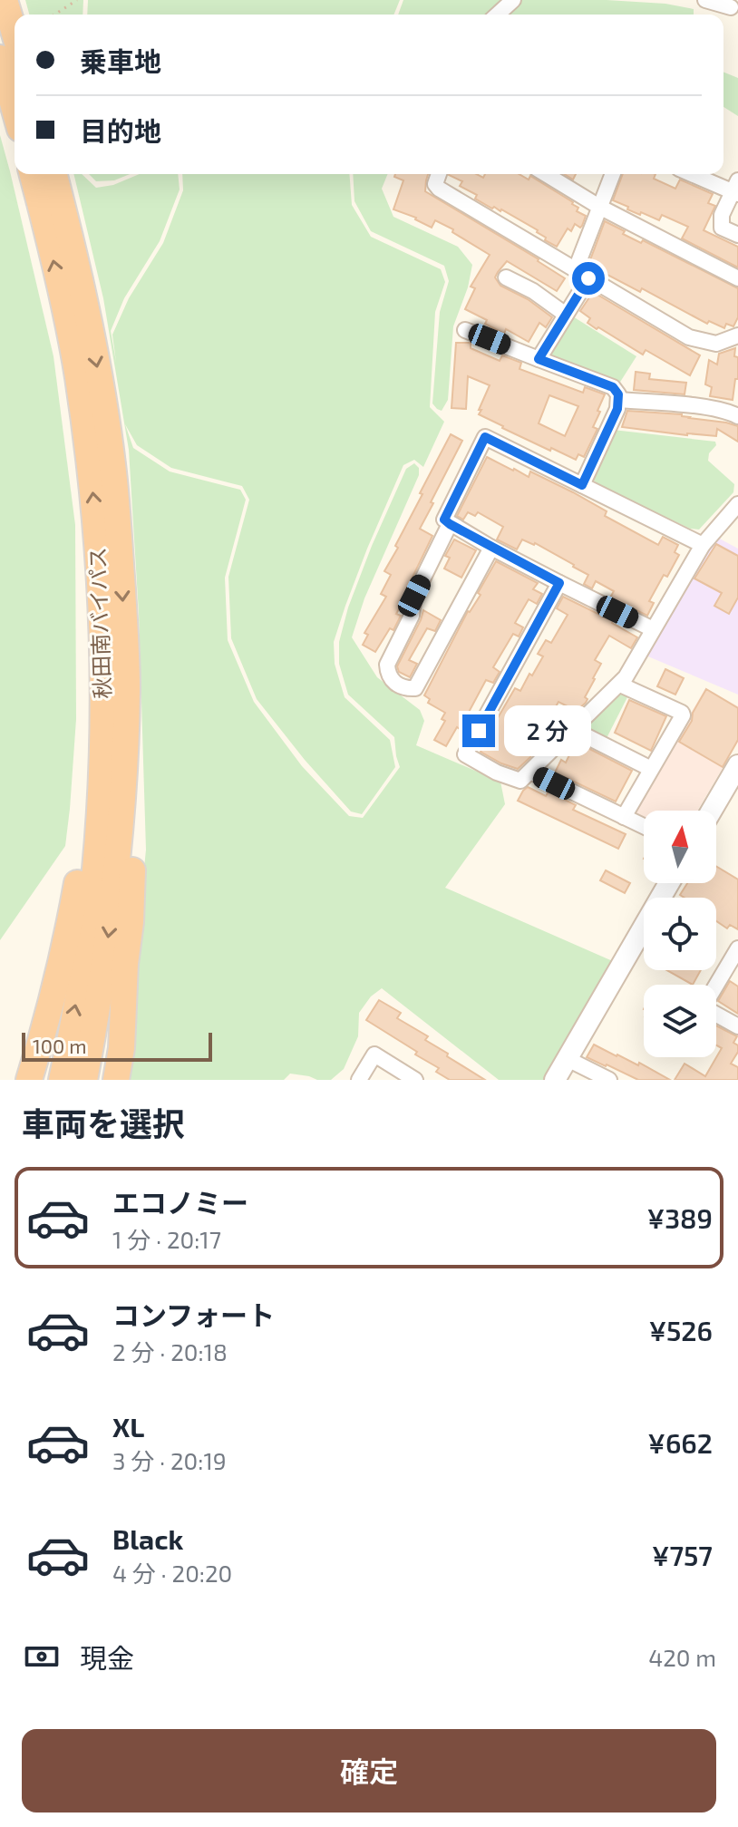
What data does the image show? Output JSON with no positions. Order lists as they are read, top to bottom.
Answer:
{
  "streets": {
    "highway": ["秋田南バイパス"]
  },
  "scale_bar": "100 m",
  "north": "top",
  "page": {
    "banner": ["乗車地", "目的地"],
    "bubble": "2 分",
    "scale": "100 m",
    "heading": "車両を選択",
    "list": [
      {
        "name": "エコノミー",
        "note": "1 分 · 20:17",
        "value": "¥389"
      },
      {
        "name": "コンフォート",
        "note": "2 分 · 20:18",
        "value": "¥526"
      },
      {
        "name": "XL",
        "note": "3 分 · 20:19",
        "value": "¥662"
      },
      {
        "name": "Black",
        "note": "4 分 · 20:20",
        "value": "¥757"
      }
    ],
    "pay": ["現金", "420 m"],
    "buttons": "確定"
  }
}
